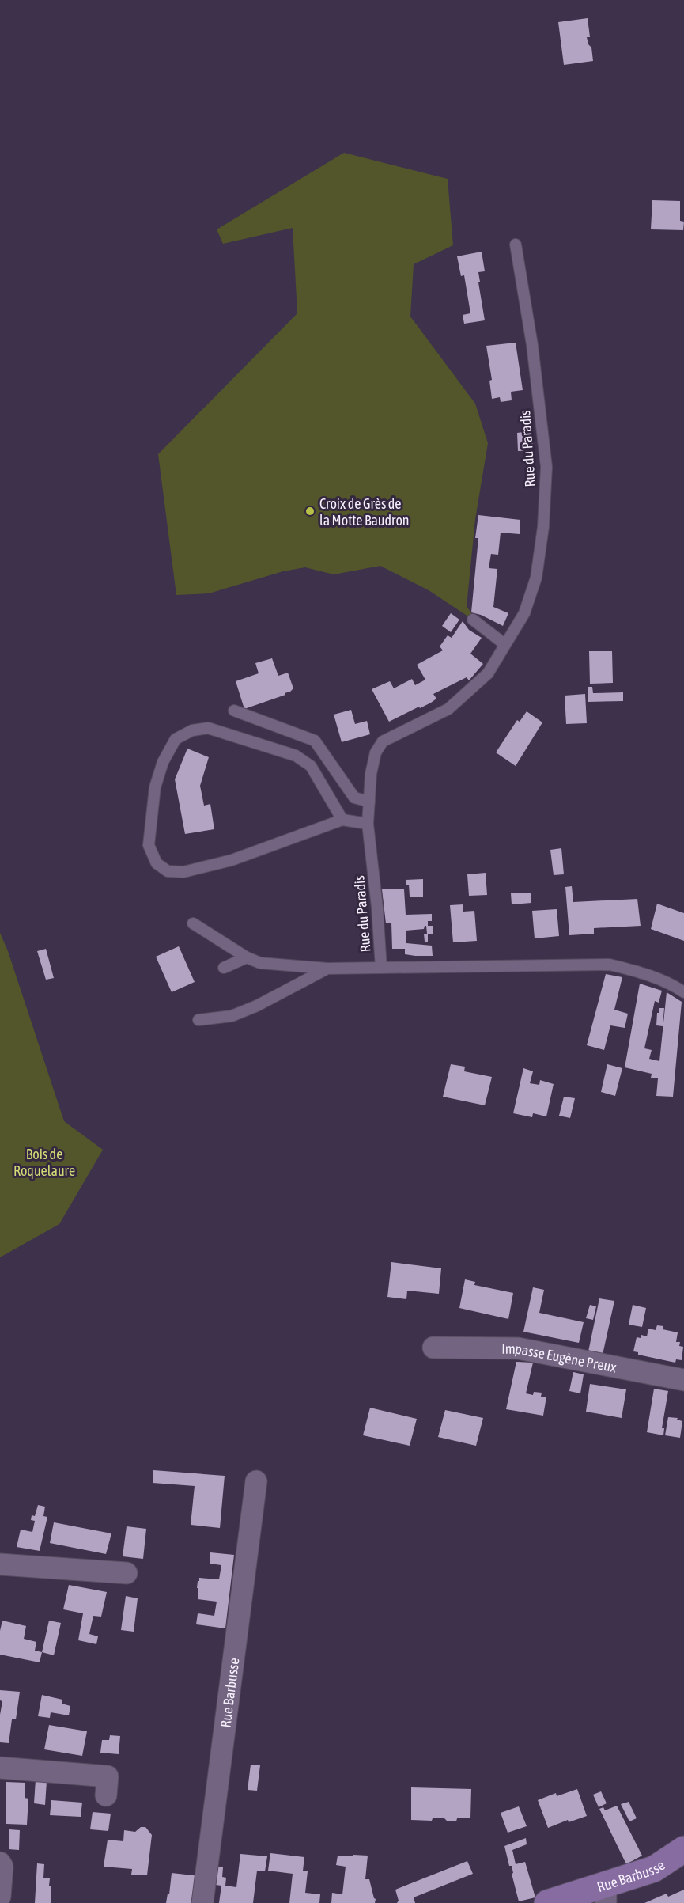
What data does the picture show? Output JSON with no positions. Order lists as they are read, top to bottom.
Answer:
{
  "streets": {
    "street": ["Impasse Eugène Preux", "Rue Barbusse"],
    "lane": ["Rue du Paradis"]
  },
  "parks": ["Bois de Roquelaure"],
  "places": ["Croix de Grès de la Motte Baudron"]
}
